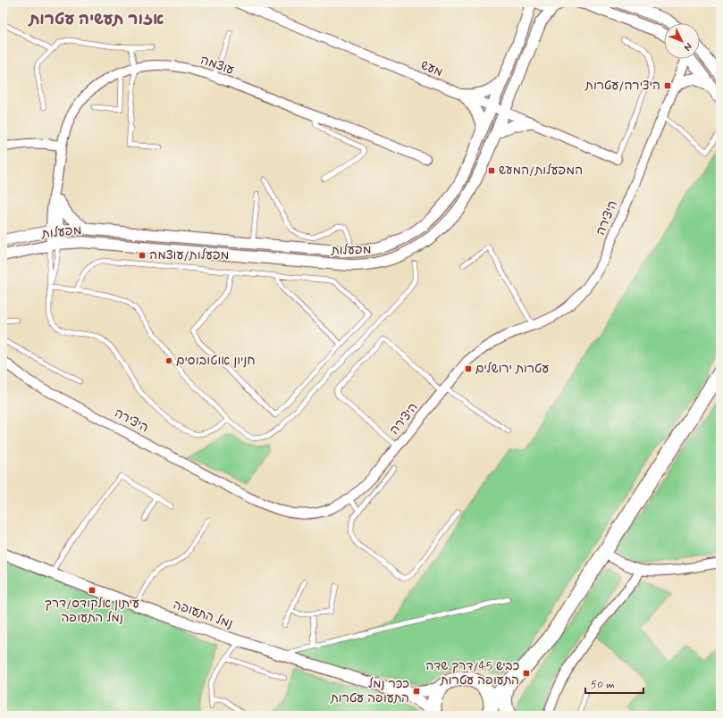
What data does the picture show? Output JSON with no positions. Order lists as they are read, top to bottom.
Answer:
{
  "streets": {
    "street": [
      "עוצמה",
      "מעש",
      "היצירה",
      "מפעלות",
      "נמל התעופה"
    ]
  },
  "crossings": [
    ["עוצמה", "מפעלות"],
    ["מעש", "מפעלות"]
  ],
  "districts": ["אזור תעשיה עטרות"],
  "places": {
    "transit": [
      "היצירה/עטרות",
      "המפעלות/המעש",
      "מפעלות/עוצמה",
      "עטרות ירושלים",
      "עיתון אלקודס/דרך נמל התעופה",
      "כביש 45/דרך שדה התעופה עטרות",
      "ככר נמל התעופה עטרות"
    ],
    "other": ["חניון אוטובוסים"]
  },
  "scale_bar": "50 m",
  "north": "bottom right"
}
